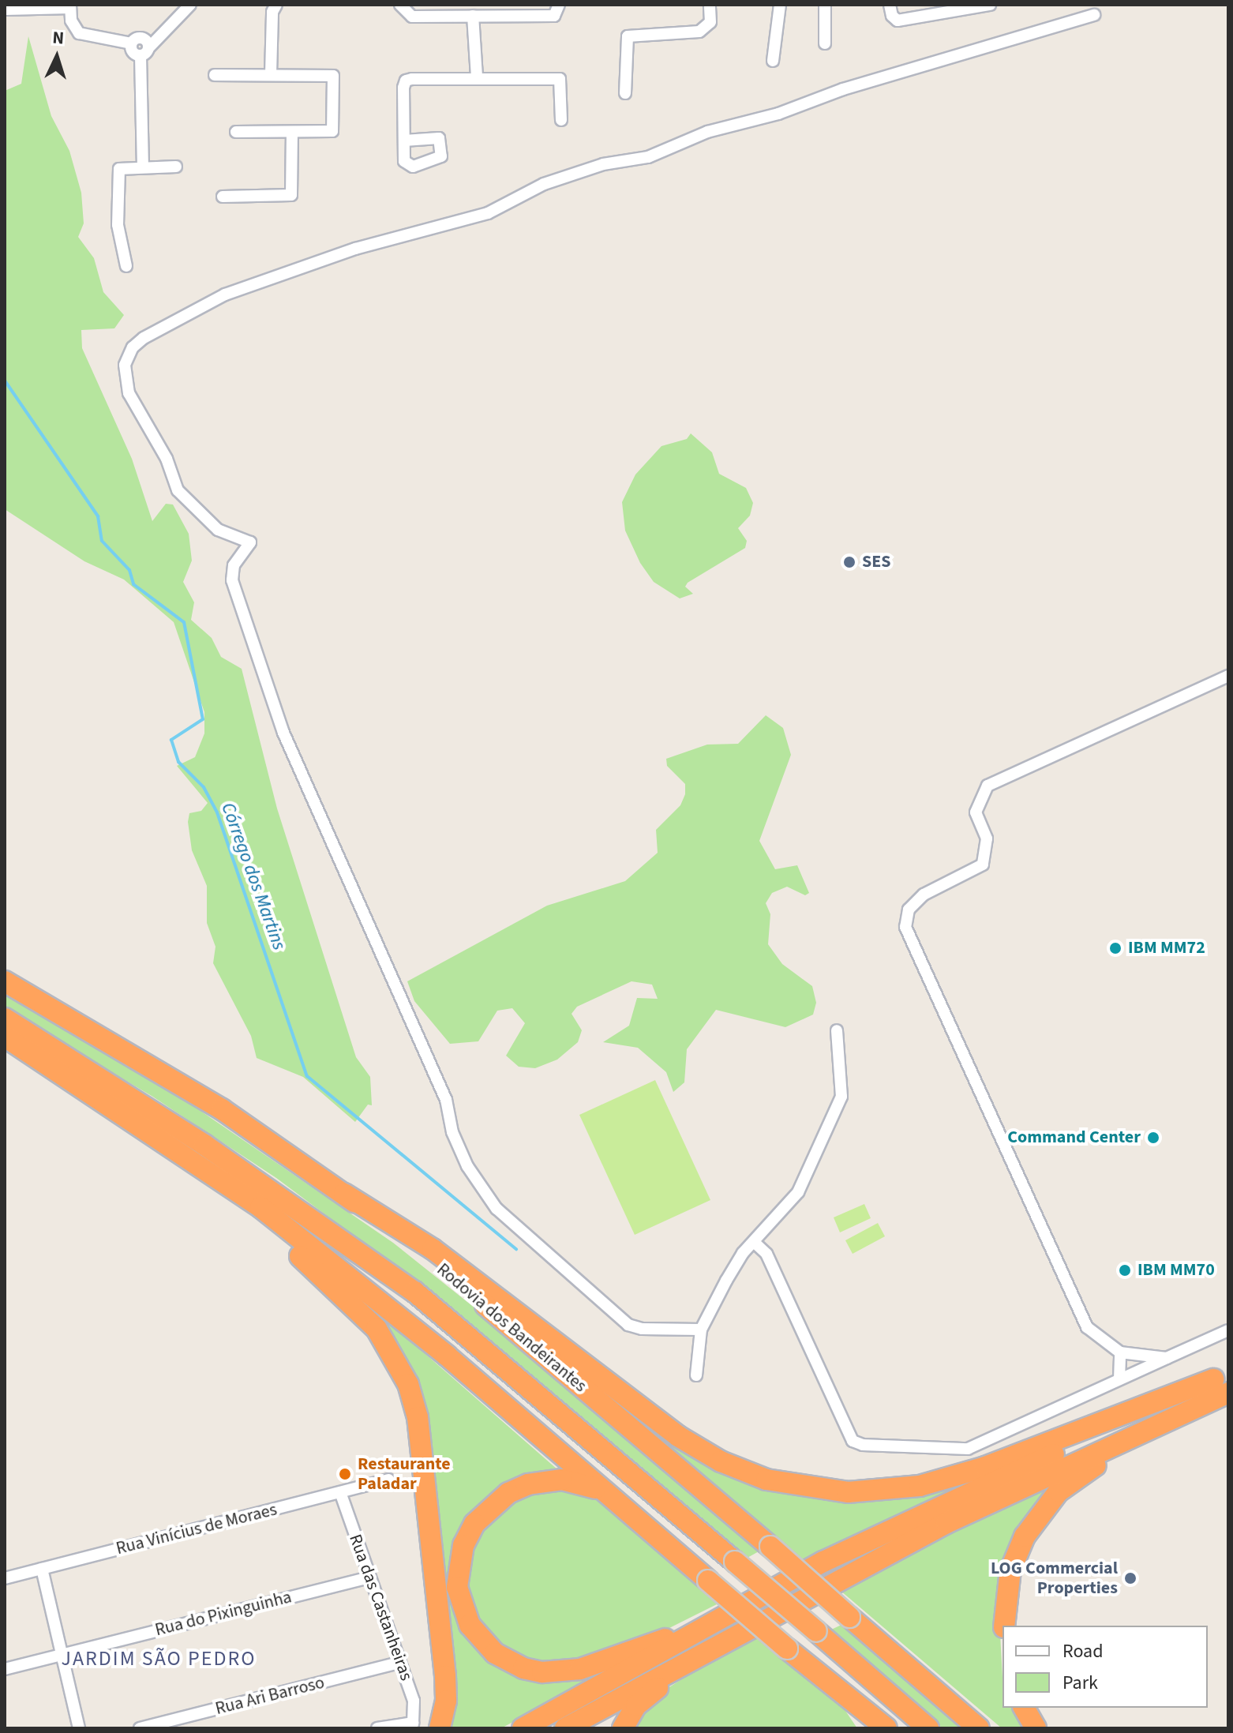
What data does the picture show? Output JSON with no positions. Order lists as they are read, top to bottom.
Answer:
{
  "streets": {
    "highway": ["Rodovia dos Bandeirantes"],
    "street": [
      "Rua Vinícius de Moraes",
      "Rua das Castanheiras",
      "Rua do Pixinguinha",
      "Rua Ari Barroso"
    ]
  },
  "crossings": [
    ["Rua Vinícius de Moraes", "Rua das Castanheiras"],
    ["Rua das Castanheiras", "Rua do Pixinguinha"],
    ["Rua das Castanheiras", "Rua Ari Barroso"]
  ],
  "districts": ["JARDIM SÃO PEDRO"],
  "water": ["Córrego dos Martins"],
  "places": [
    "SES",
    "IBM MM72",
    "Command Center",
    "IBM MM70",
    "Restaurante Paladar",
    "LOG Commercial Properties"
  ],
  "legend": ["Road", "Park"],
  "north": "top"
}
